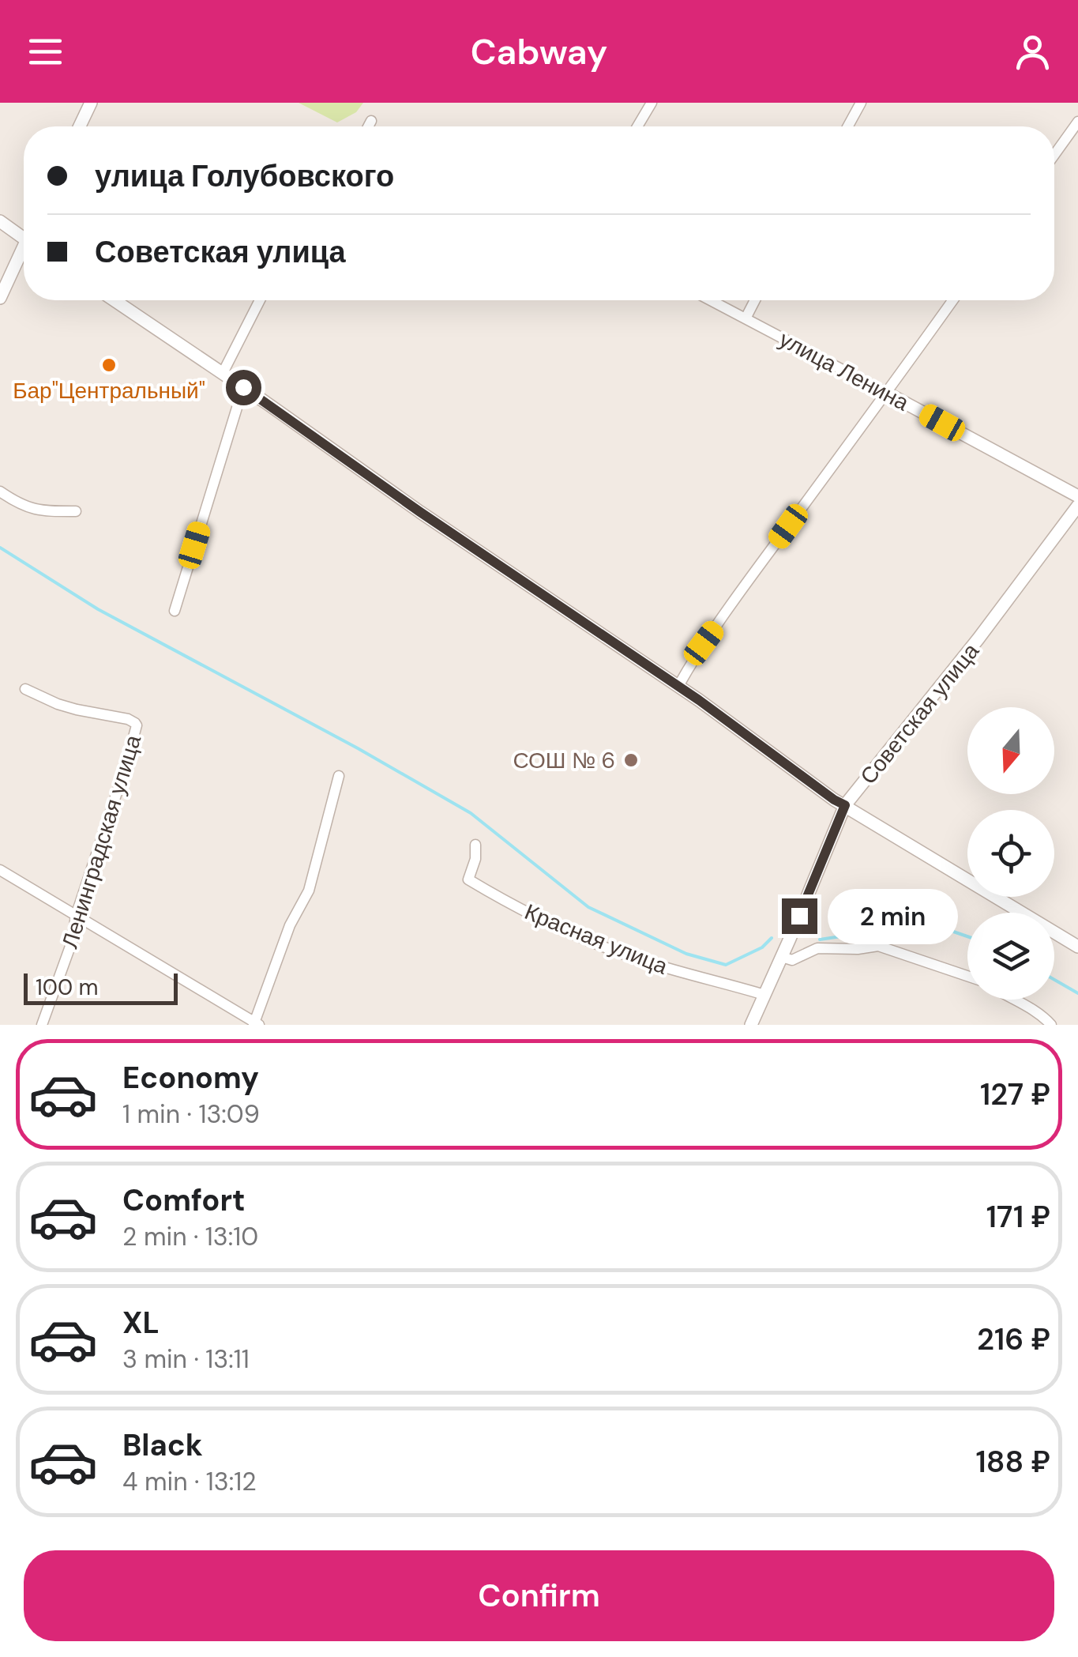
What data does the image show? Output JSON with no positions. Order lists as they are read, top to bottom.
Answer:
{
  "streets": {
    "street": [
      "улица Ленина",
      "Советская улица",
      "Ленинградская улица",
      "Красная улица"
    ]
  },
  "crossings": [
    ["Советская улица", "Красная улица"]
  ],
  "places": ["Бар\"Центральный\"", "СОШ № 6"],
  "scale_bar": "100 m",
  "north": "bottom",
  "page": {
    "header": "Cabway",
    "banner": ["улица Голубовского", "Советская улица"],
    "bubble": "2 min",
    "scale": "100 m",
    "list": [
      {
        "name": "Economy",
        "note": "1 min · 13:09",
        "value": "127 ₽"
      },
      {
        "name": "Comfort",
        "note": "2 min · 13:10",
        "value": "171 ₽"
      },
      {
        "name": "XL",
        "note": "3 min · 13:11",
        "value": "216 ₽"
      },
      {
        "name": "Black",
        "note": "4 min · 13:12",
        "value": "188 ₽"
      }
    ],
    "buttons": "Confirm"
  }
}
